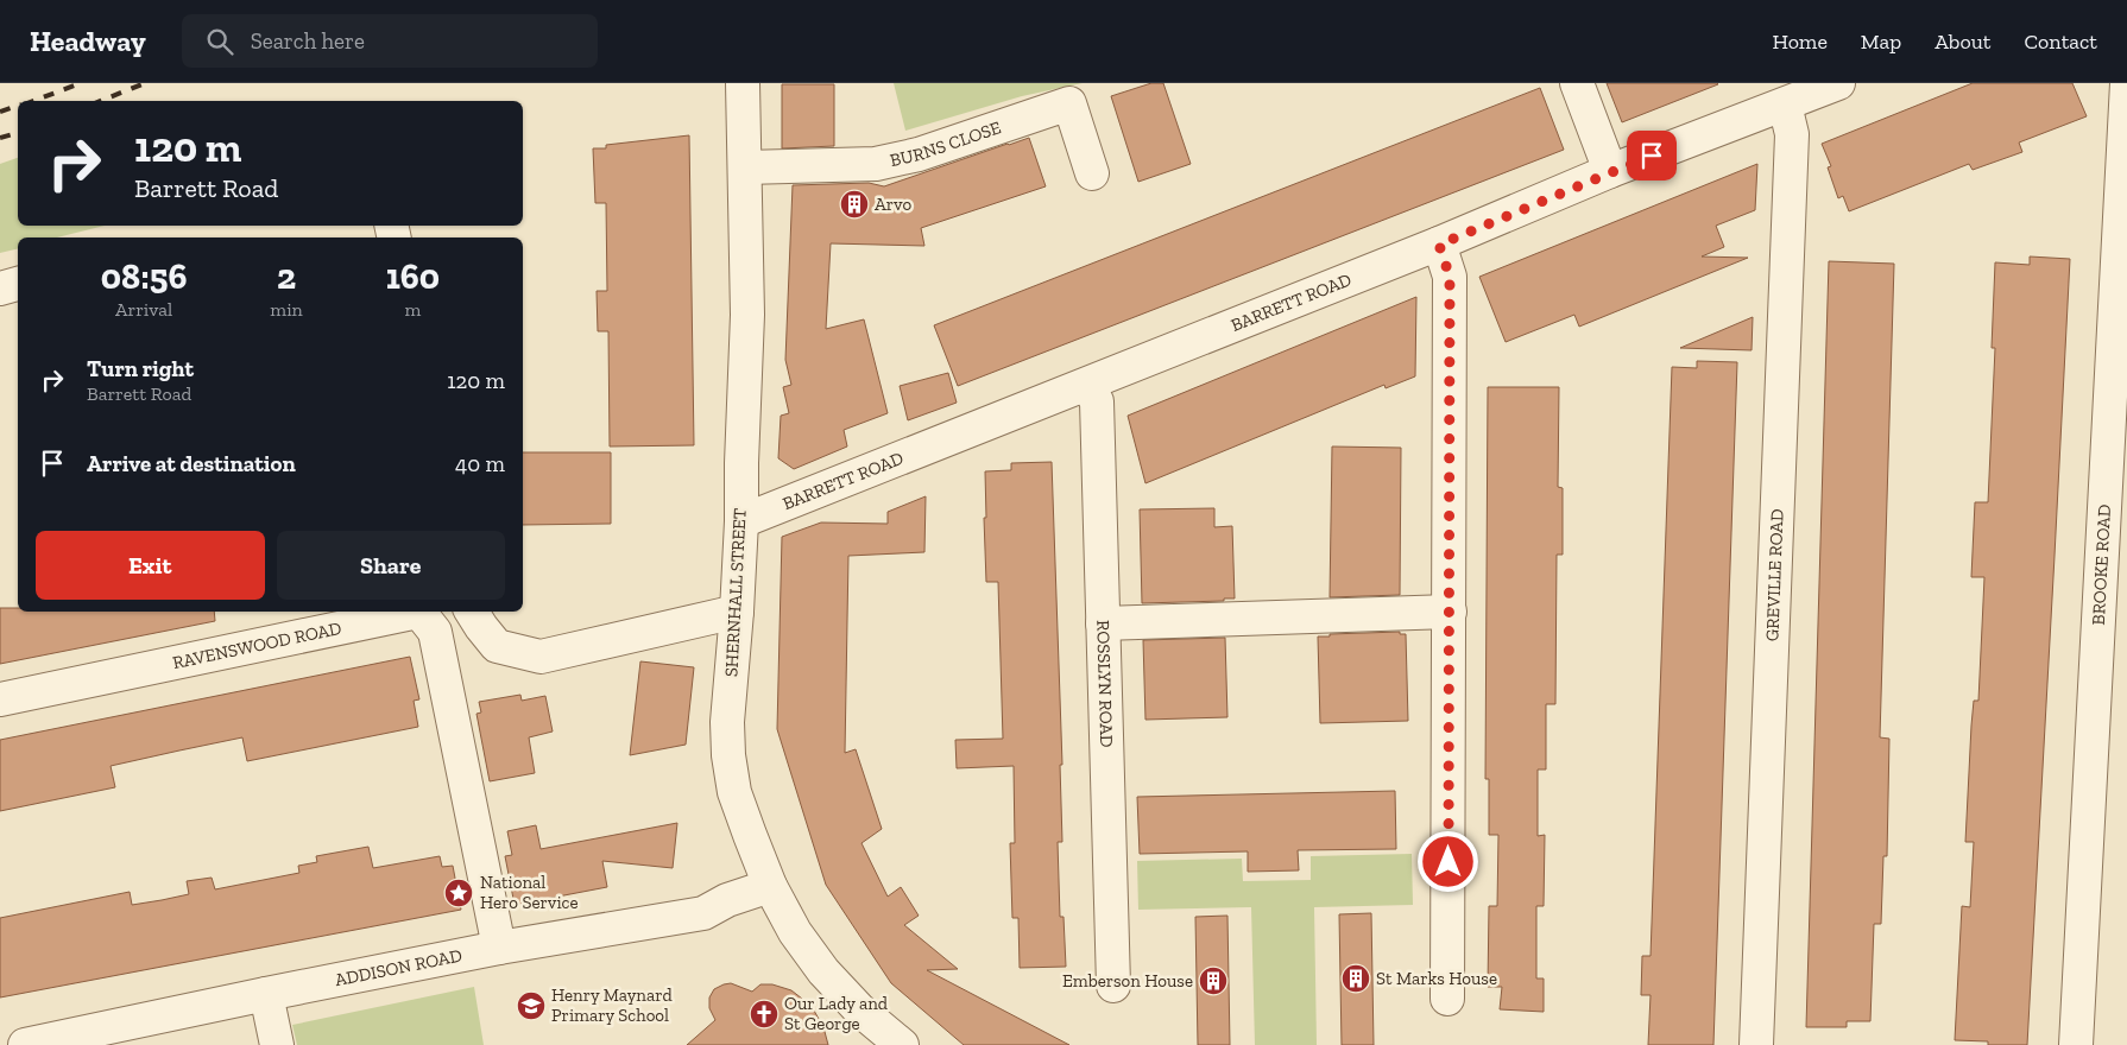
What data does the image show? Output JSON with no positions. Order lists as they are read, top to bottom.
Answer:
{
  "streets": {
    "street": [
      "BURNS CLOSE",
      "BARRETT ROAD",
      "BROOKE ROAD",
      "GREVILLE ROAD",
      "SHERNHALL STREET",
      "RAVENSWOOD ROAD",
      "ROSSLYN ROAD",
      "ADDISON ROAD"
    ]
  },
  "crossings": [
    ["BURNS CLOSE", "SHERNHALL STREET"],
    ["BARRETT ROAD", "GREVILLE ROAD"],
    ["BARRETT ROAD", "SHERNHALL STREET"],
    ["BARRETT ROAD", "ROSSLYN ROAD"],
    ["SHERNHALL STREET", "ADDISON ROAD"],
    ["RAVENSWOOD ROAD", "ADDISON ROAD"]
  ],
  "places": {
    "building": ["Arvo", "St Marks House", "Emberson House"],
    "place": ["National Hero Service"],
    "school or university": ["Henry Maynard Primary School"],
    "church": ["Our Lady and St George"]
  },
  "page": {
    "header": "Headway",
    "search": "Search here",
    "nav": [
      "Home",
      "Map",
      "About",
      "Contact"
    ],
    "turn": ["120 m", "Barrett Road"],
    "eta": [
      "08:56",
      "Arrival",
      "2",
      "min",
      "160",
      "m"
    ],
    "list": [
      {
        "name": "Turn right",
        "note": "Barrett Road",
        "value": "120 m"
      },
      {
        "name": "Arrive at destination",
        "value": "40 m"
      }
    ],
    "buttons": ["Exit", "Share"]
  }
}
